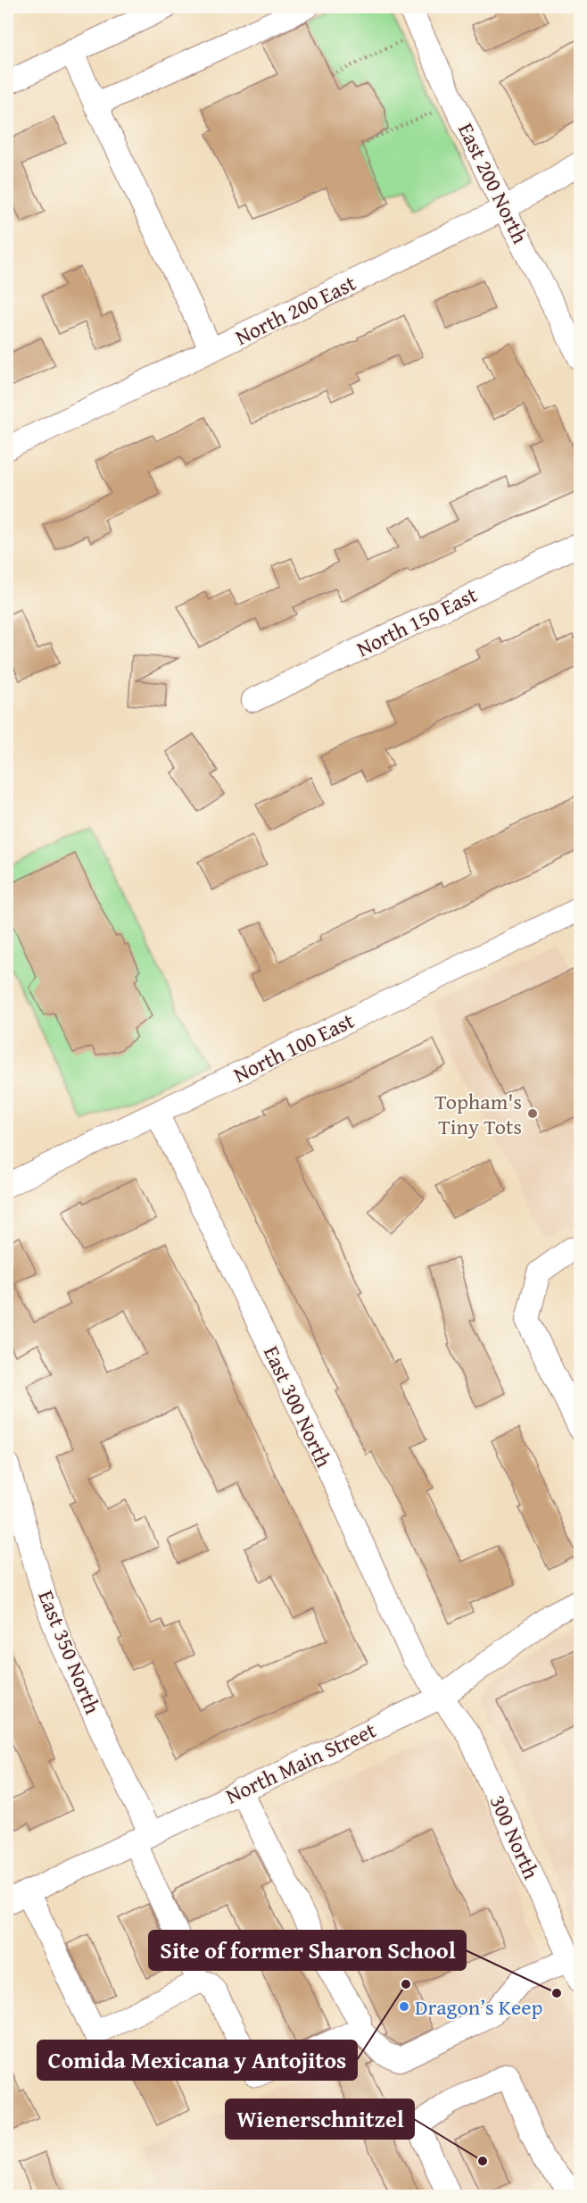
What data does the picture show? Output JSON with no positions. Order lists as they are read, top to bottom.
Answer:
{
  "streets": {
    "street": [
      "East 200 North",
      "North 200 East",
      "North 150 East",
      "North 100 East",
      "East 300 North",
      "East 350 North",
      "North Main Street",
      "300 North"
    ]
  },
  "crossings": [
    ["East 200 North", "North 200 East"],
    ["North 100 East", "East 300 North"],
    ["East 300 North", "North Main Street"],
    ["East 300 North", "300 North"],
    ["East 350 North", "North Main Street"],
    ["North Main Street", "300 North"]
  ],
  "places": [
    "Topham's Tiny Tots",
    "Comida Mexicana y Antojitos",
    "Site of former Sharon School",
    "Dragon’s Keep",
    "Wienerschnitzel"
  ]
}
